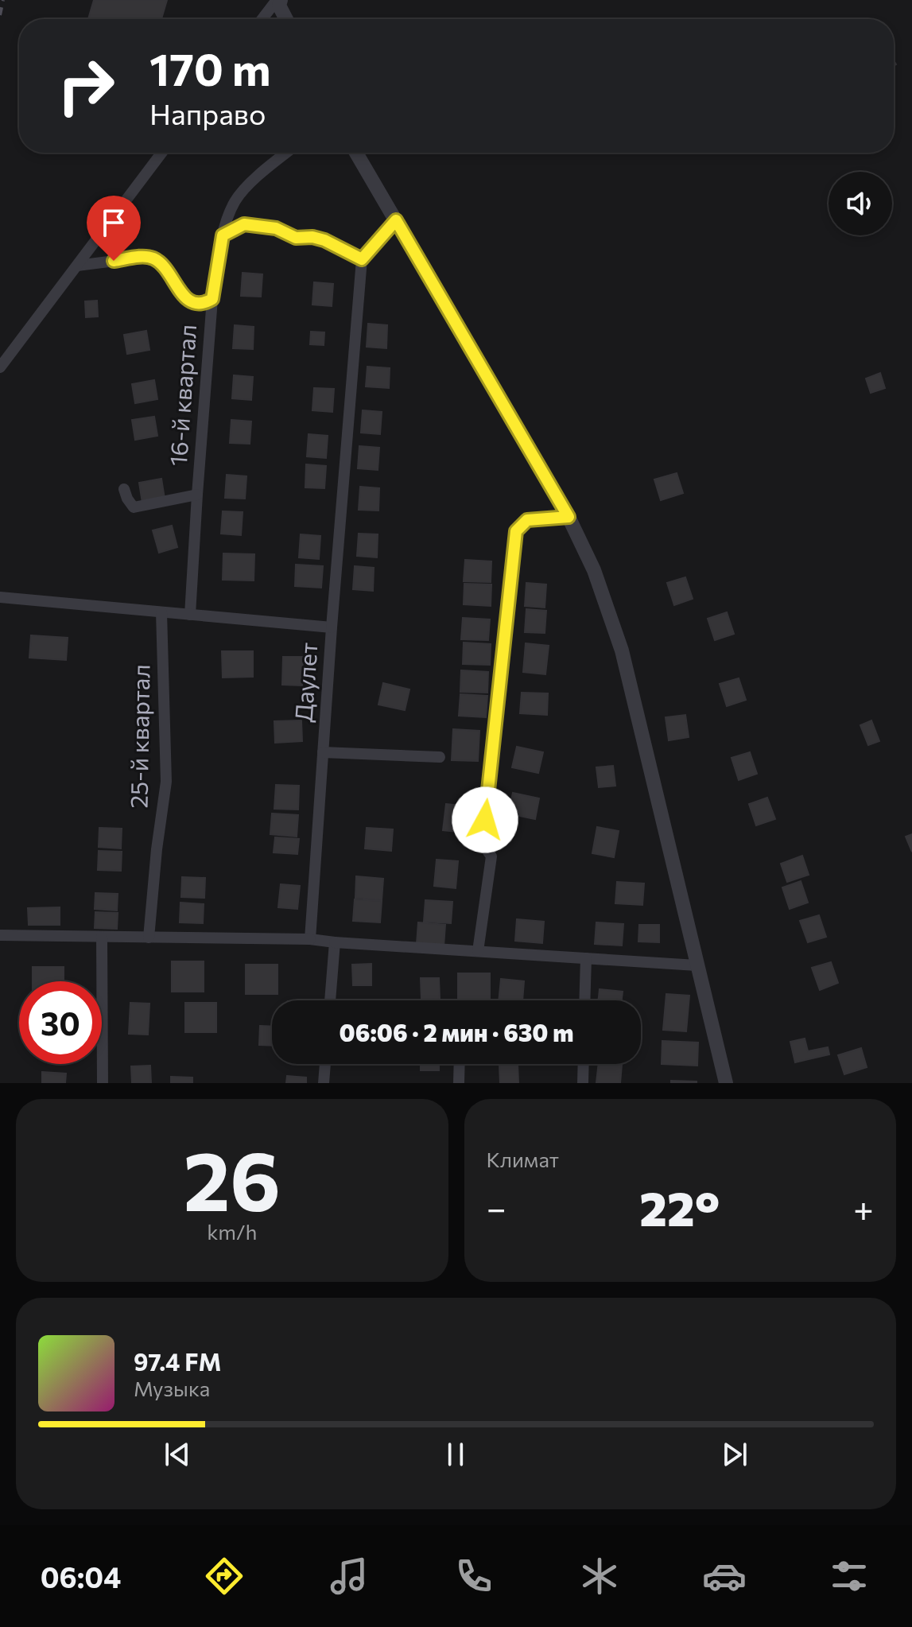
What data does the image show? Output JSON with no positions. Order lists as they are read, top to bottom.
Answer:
{
  "streets": {
    "street": ["16-й квартал", "Даулет", "25-й квартал"]
  },
  "crossings": [
    ["16-й квартал", "Даулет"],
    ["Даулет", "25-й квартал"]
  ],
  "page": {
    "turn": ["170 m", "Направо"],
    "limit": "30",
    "trip": "06:06 · 2 мин · 630 m",
    "tile": [
      ["26", "km/h"],
      "Климат"
    ],
    "heat": ["−", "22°", "+"],
    "song": ["97.4 FM", "Музыка"],
    "tabs": "06:04"
  }
}
